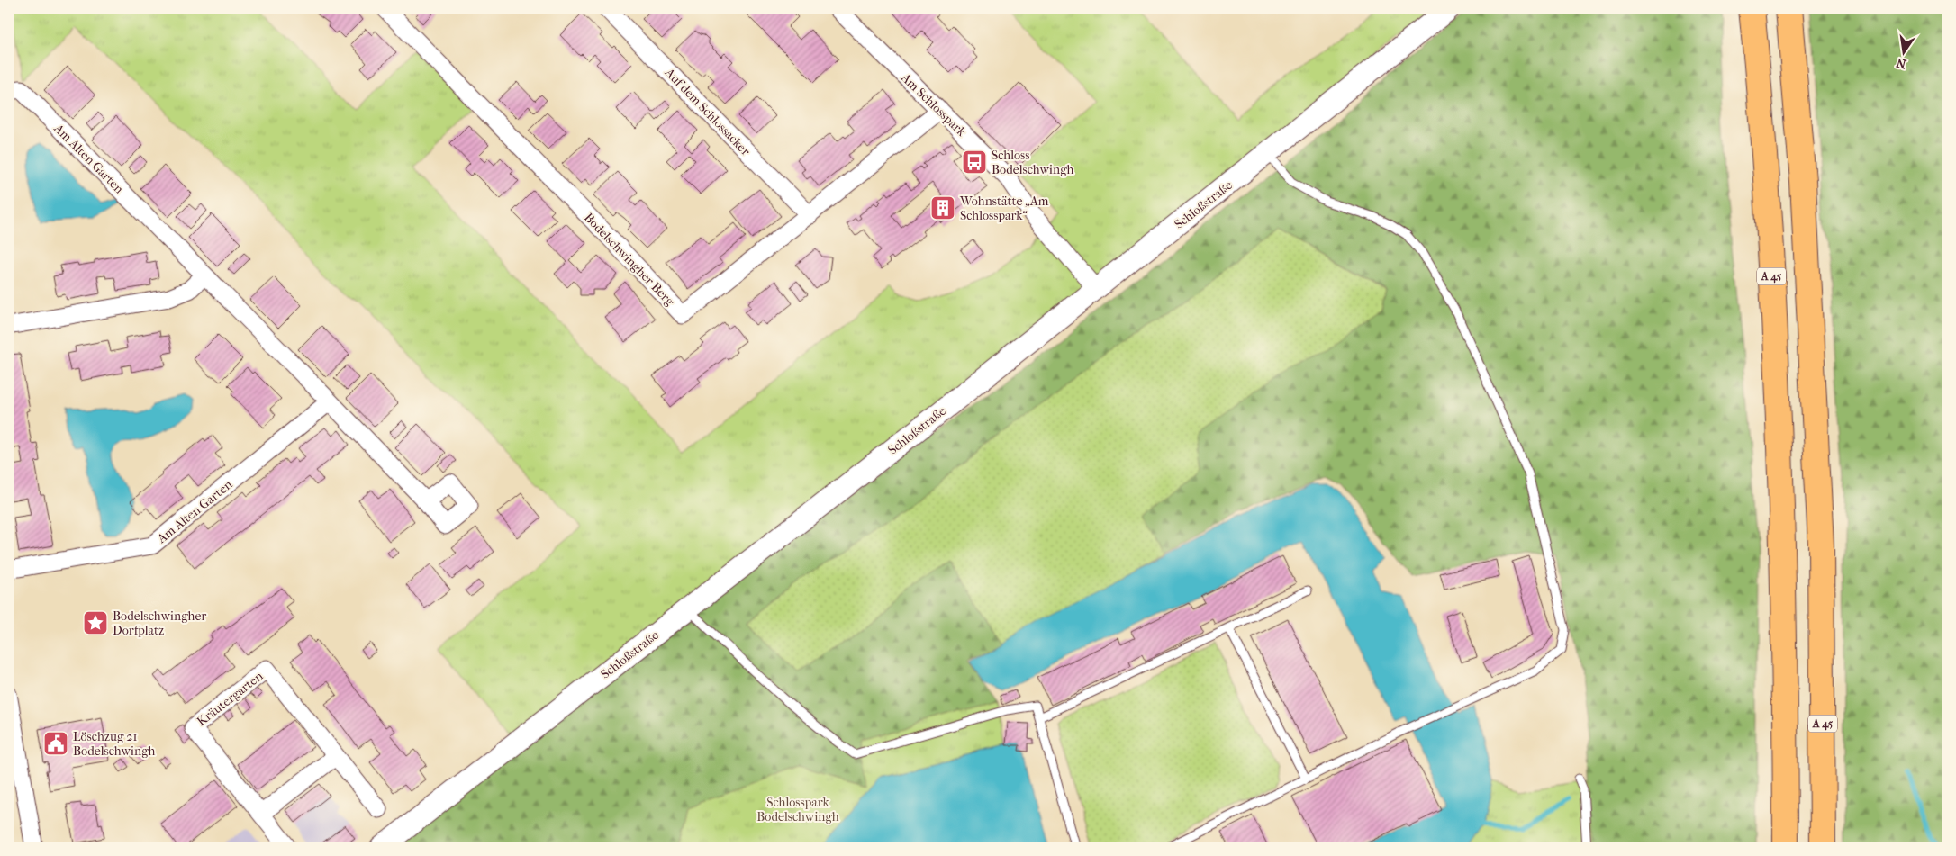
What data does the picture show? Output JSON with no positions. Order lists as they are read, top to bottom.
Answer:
{
  "streets": {
    "highway": ["A 45"],
    "street": [
      "Am Schlosspark",
      "Auf dem Schlossacker",
      "Am Alten Garten",
      "Schloßstraße",
      "Bodelschwingher Berg",
      "Kräutergarten"
    ]
  },
  "crossings": [
    ["Am Schlosspark", "Schloßstraße"],
    ["Am Schlosspark", "Bodelschwingher Berg"],
    ["Auf dem Schlossacker", "Bodelschwingher Berg"]
  ],
  "parks": ["Schlosspark Bodelschwingh"],
  "places": {
    "bus stop": ["Schloss Bodelschwingh"],
    "building": ["Wohnstätte „Am Schlosspark“"],
    "place": ["Bodelschwingher Dorfplatz"],
    "public building": ["Löschzug 21 Bodelschwingh"]
  },
  "north": "bottom"
}
